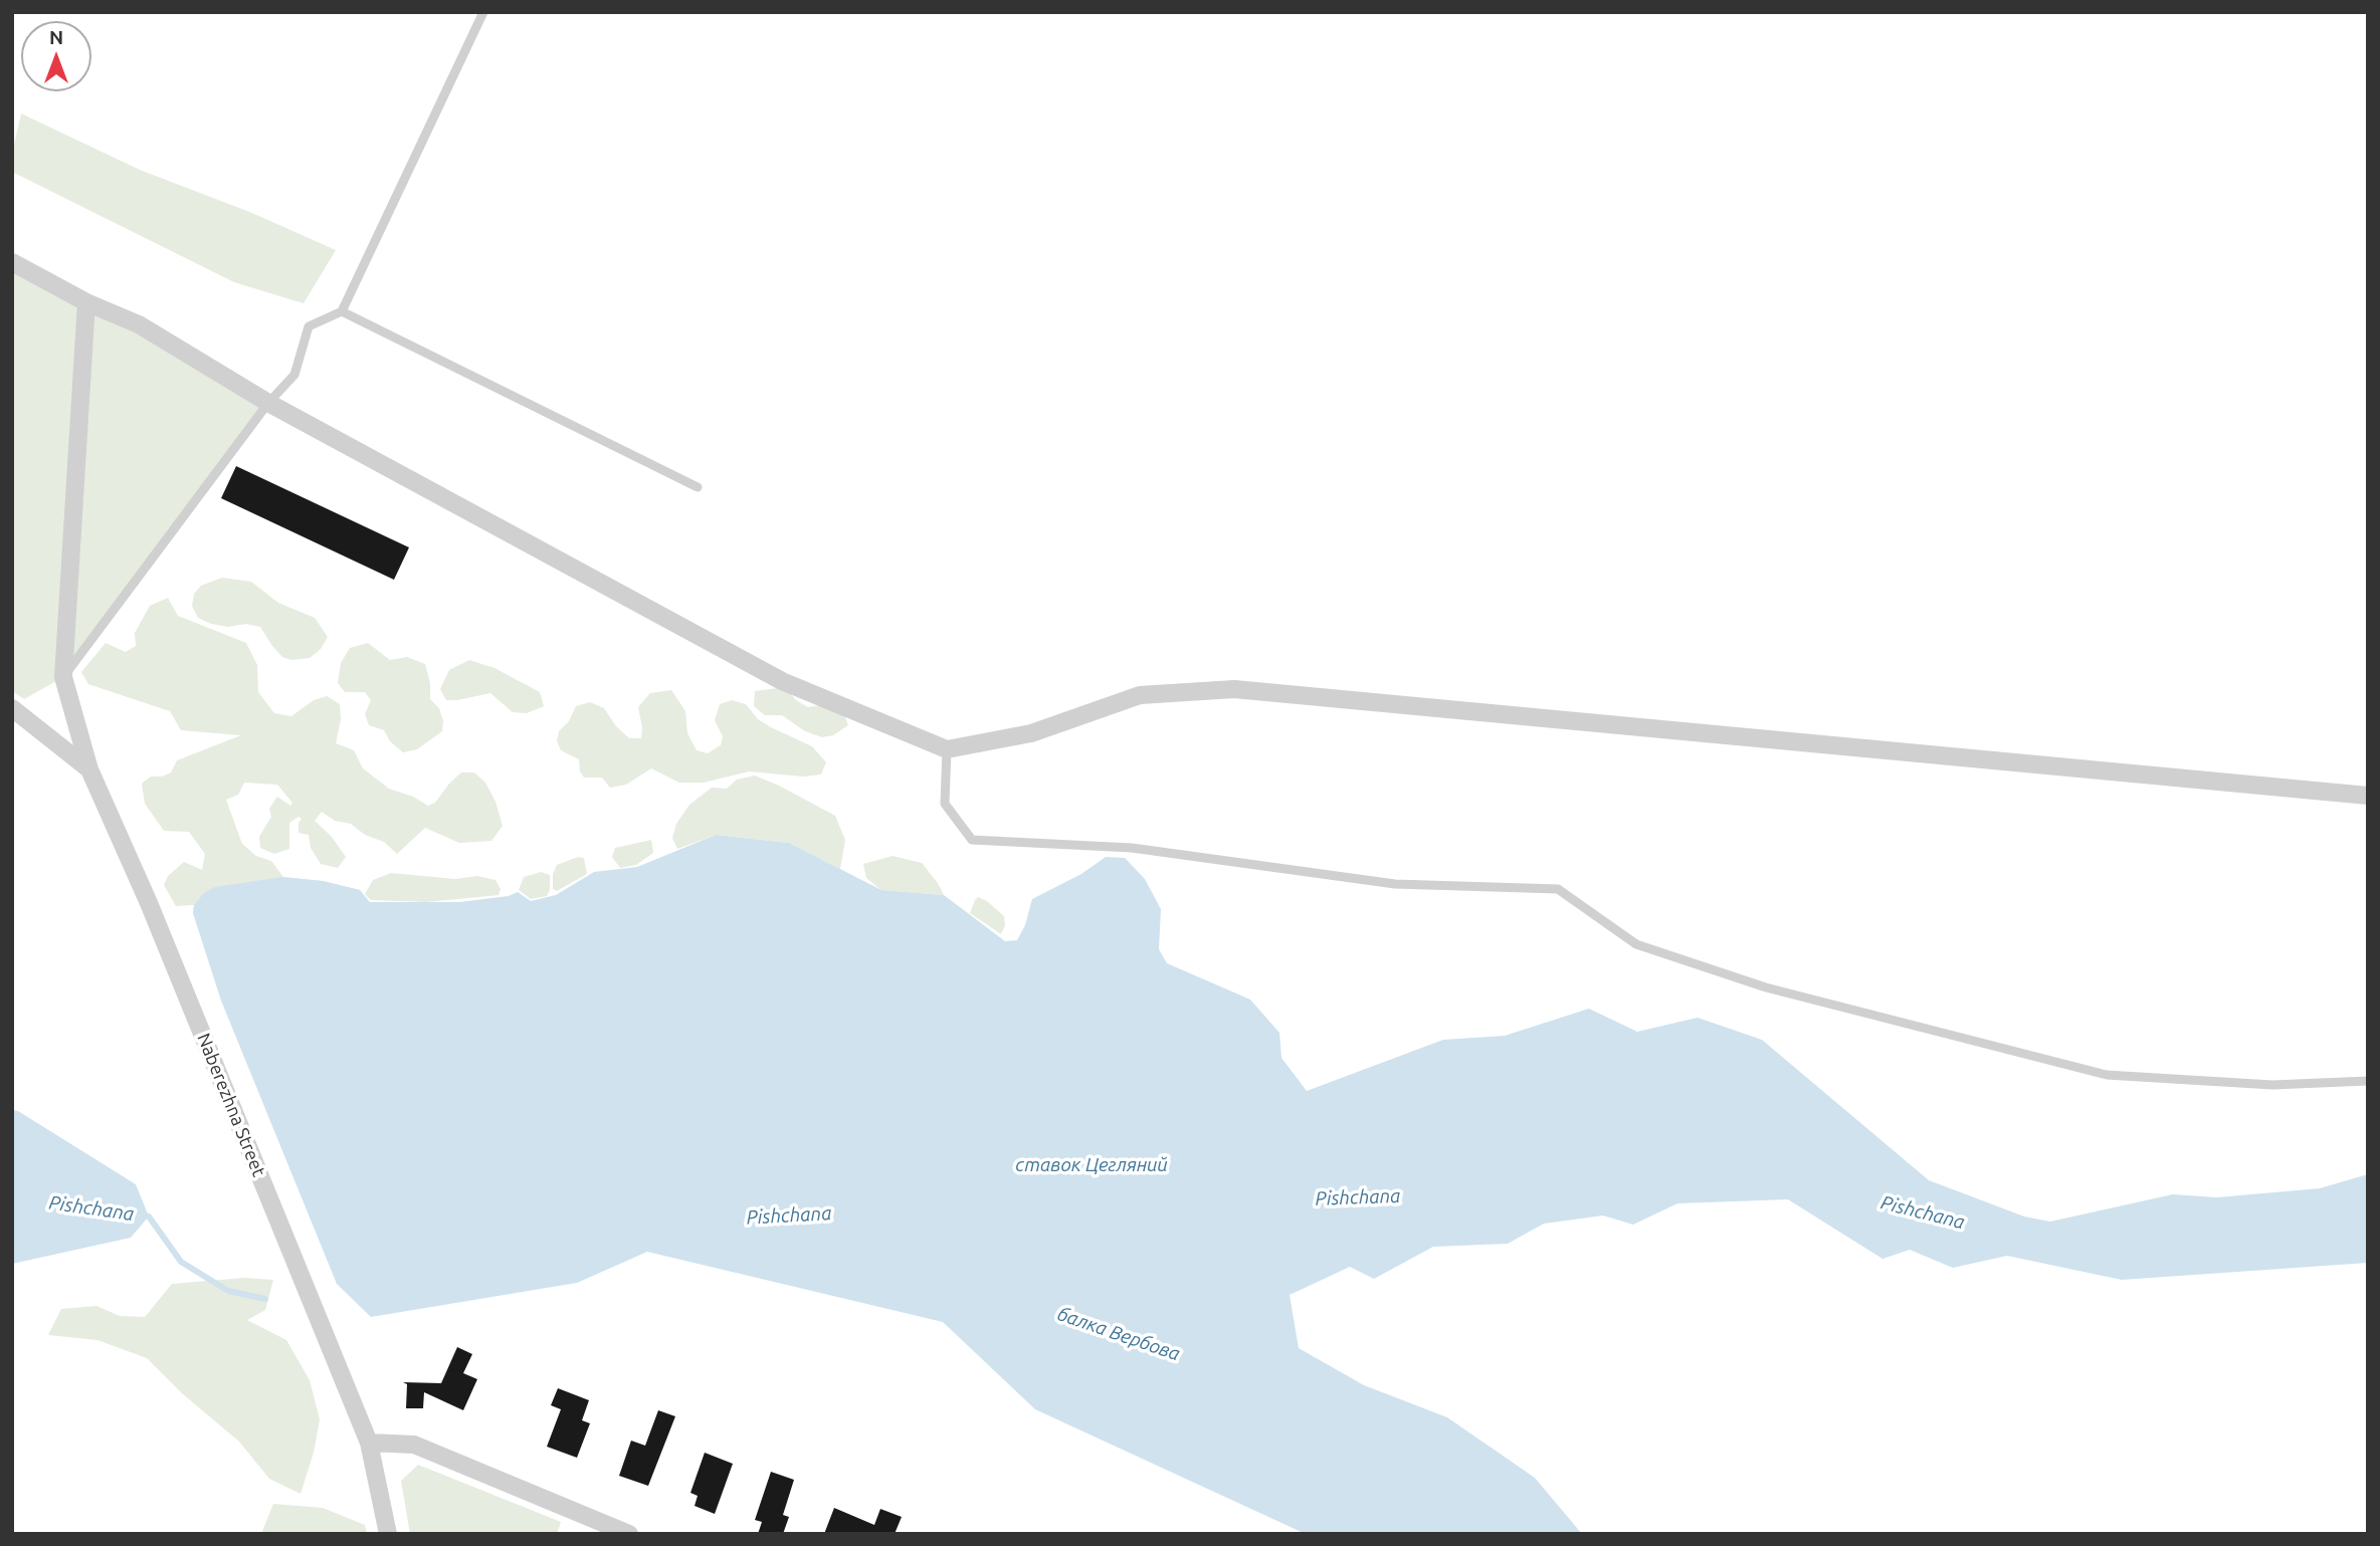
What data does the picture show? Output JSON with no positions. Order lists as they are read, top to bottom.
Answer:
{
  "streets": {
    "street": ["Naberezhna Street"]
  },
  "water": ["ставок Цегляний", "Pishchana", "балка Вербова"],
  "north": "top"
}
